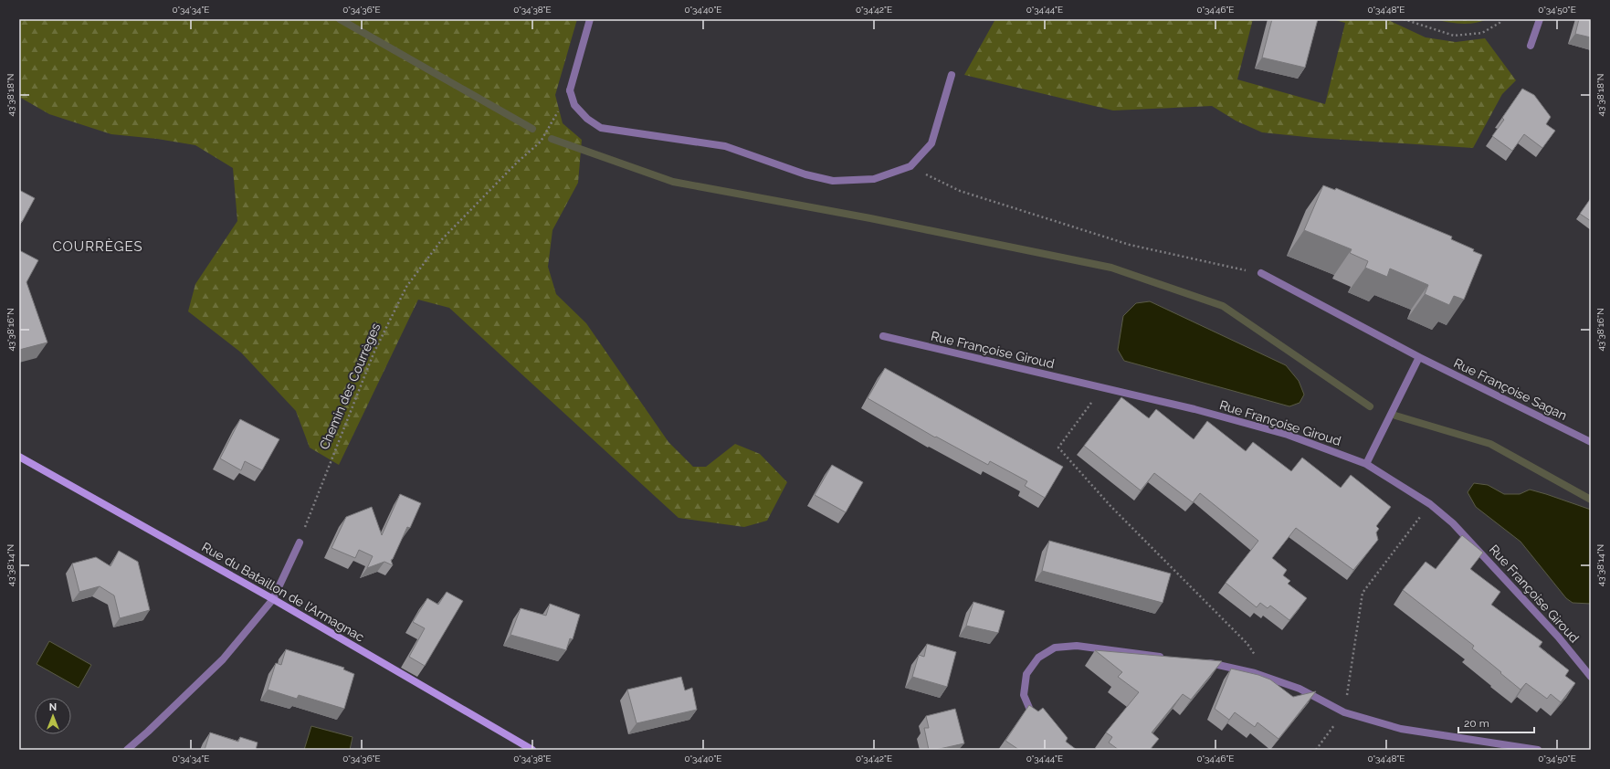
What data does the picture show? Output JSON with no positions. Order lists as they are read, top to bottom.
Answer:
{
  "streets": {
    "street": ["Rue Françoise Giroud", "Rue Françoise Sagan", "Rue du Bataillon de l'Armagnac"],
    "path": ["Chemin des Courrèges"]
  },
  "districts": ["COURRÈGES"],
  "scale_bar": "20 m",
  "north": "top",
  "coordinates": [
    "0°34'34\"E",
    "0°34'36\"E",
    "0°34'38\"E",
    "0°34'40\"E",
    "0°34'42\"E",
    "0°34'44\"E",
    "0°34'46\"E",
    "0°34'48\"E",
    "0°34'50\"E",
    "43°38'18\"N",
    "43°38'16\"N",
    "43°38'14\"N"
  ]
}
